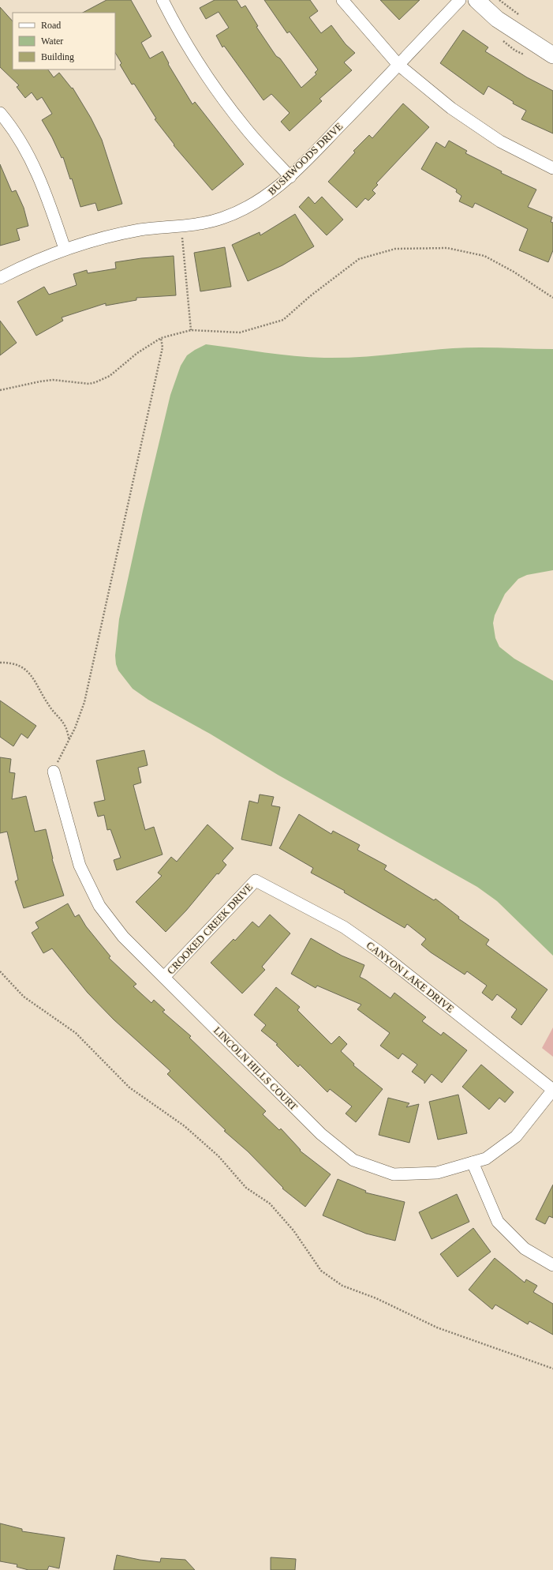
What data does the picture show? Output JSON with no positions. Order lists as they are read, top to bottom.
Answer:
{
  "streets": {
    "street": [
      "BUSHWOODS DRIVE",
      "CROOKED CREEK DRIVE",
      "CANYON LAKE DRIVE",
      "LINCOLN HILLS COURT"
    ]
  },
  "crossings": [
    ["CROOKED CREEK DRIVE", "CANYON LAKE DRIVE"],
    ["CROOKED CREEK DRIVE", "LINCOLN HILLS COURT"],
    ["CANYON LAKE DRIVE", "LINCOLN HILLS COURT"]
  ],
  "legend": ["Road", "Water", "Building"]
}
